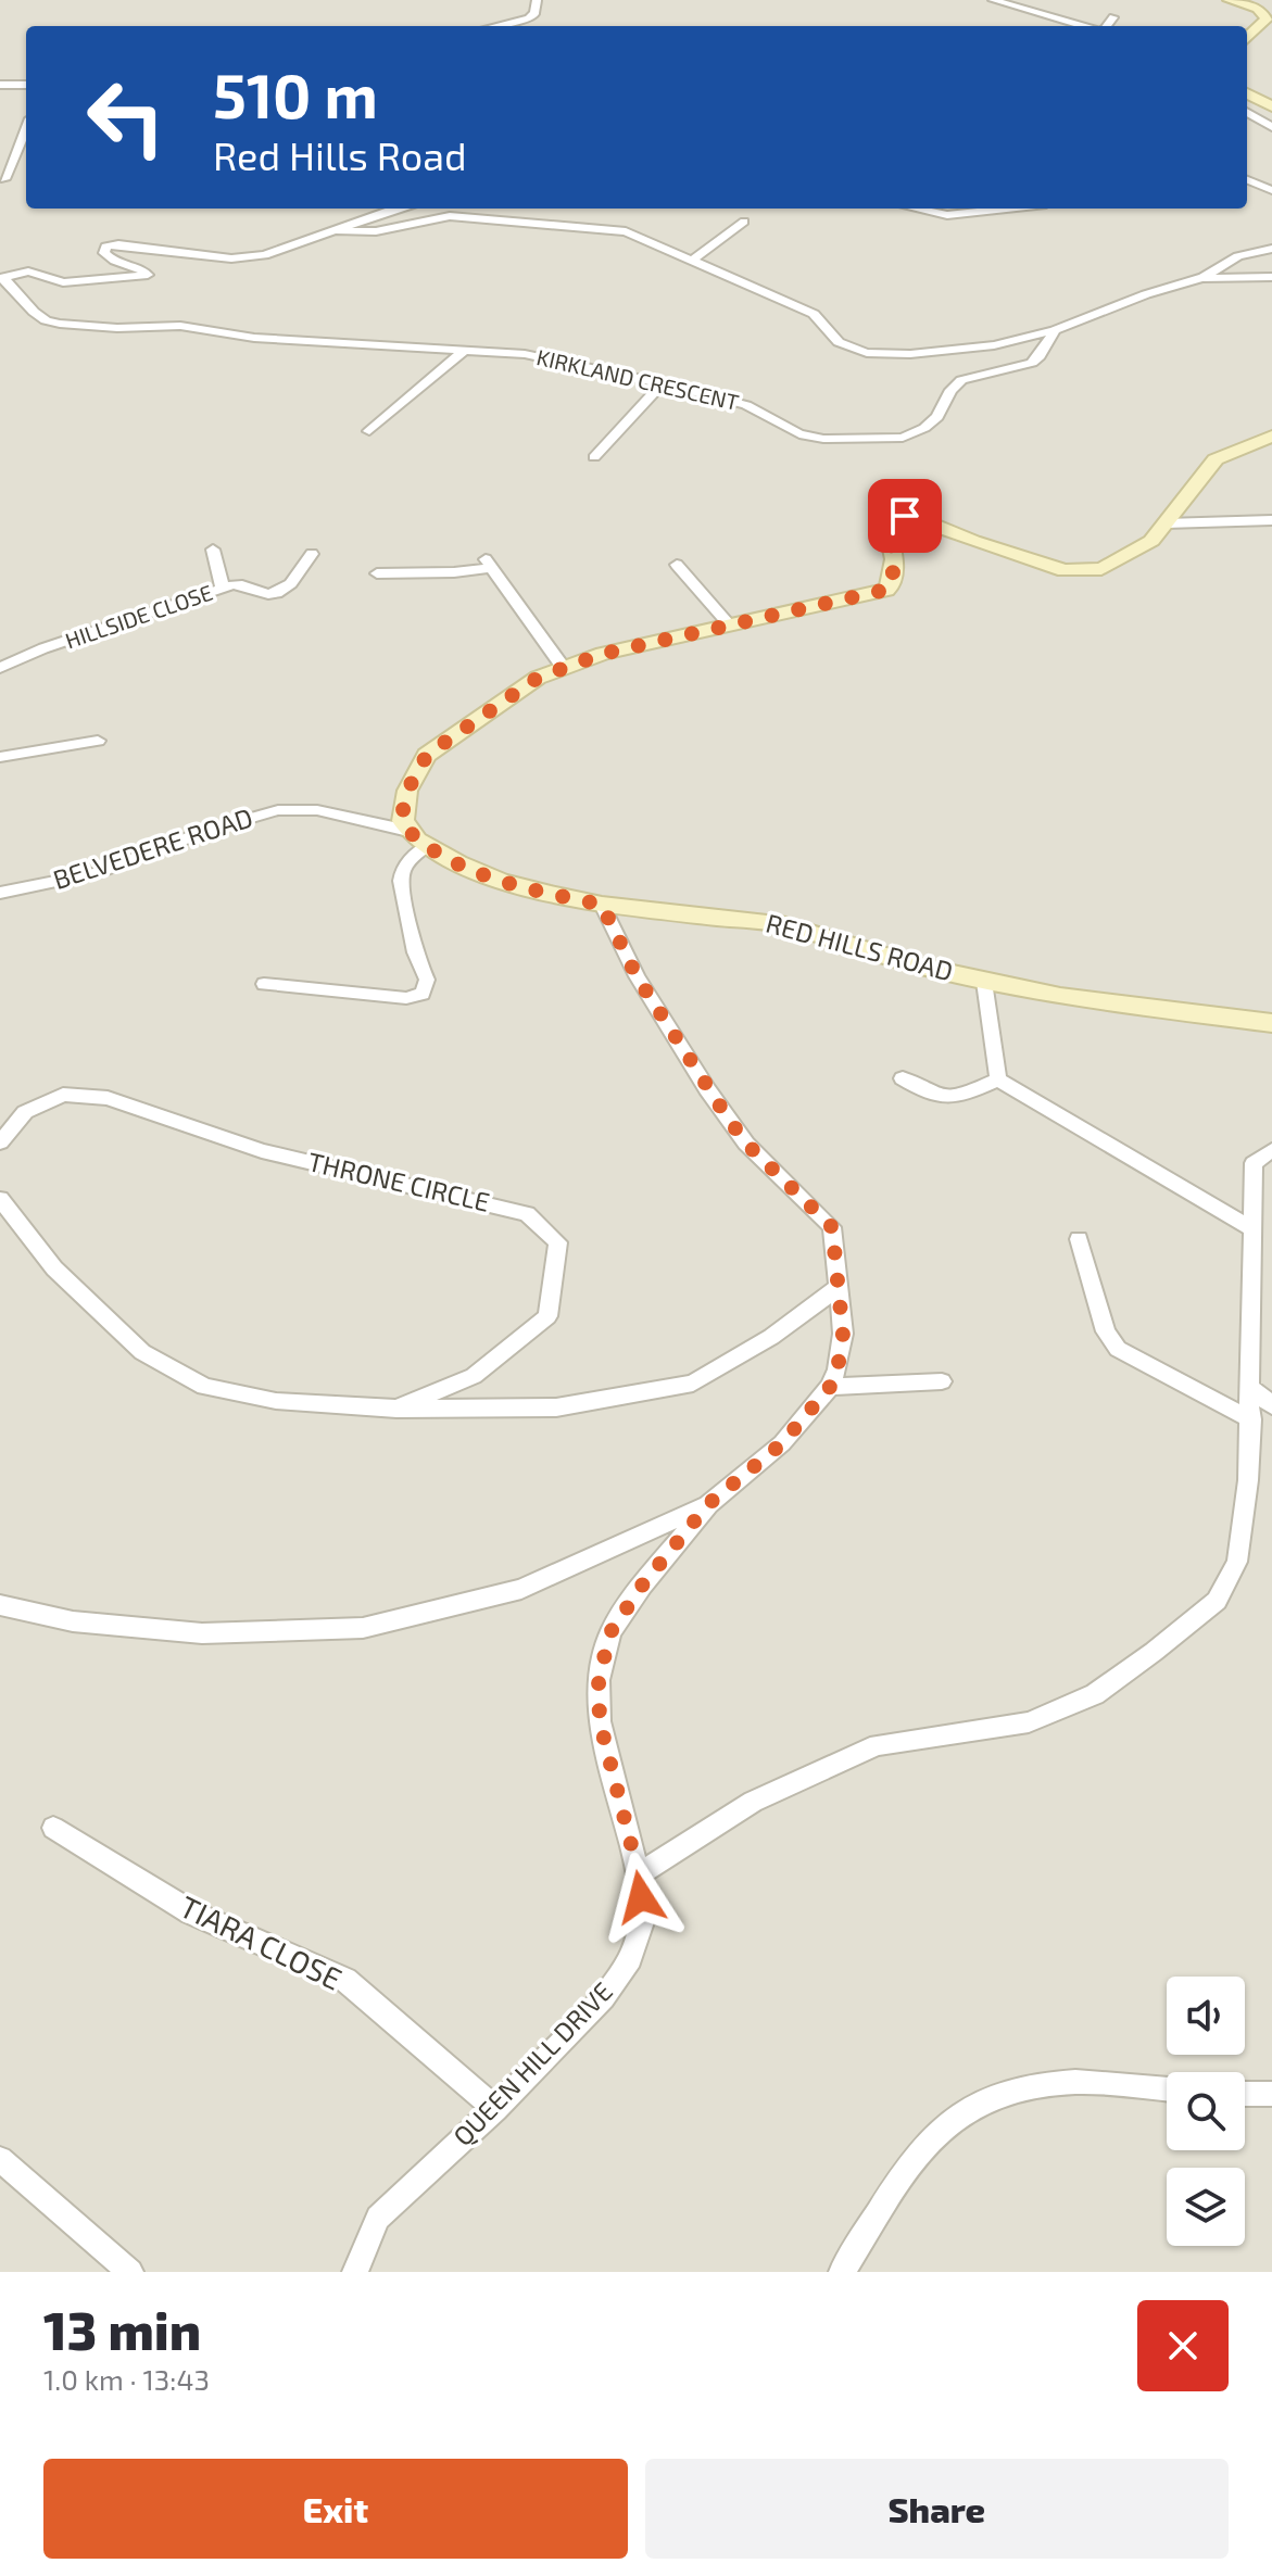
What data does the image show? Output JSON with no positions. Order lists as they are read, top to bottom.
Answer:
{
  "streets": {
    "main road": ["RED HILLS ROAD"],
    "street": [
      "KIRKLAND CRESCENT",
      "HILLSIDE CLOSE",
      "BELVEDERE ROAD",
      "THRONE CIRCLE",
      "TIARA CLOSE",
      "QUEEN HILL DRIVE"
    ]
  },
  "crossings": [
    ["BELVEDERE ROAD", "RED HILLS ROAD"],
    ["RED HILLS ROAD", "QUEEN HILL DRIVE"],
    ["THRONE CIRCLE", "QUEEN HILL DRIVE"],
    ["TIARA CLOSE", "QUEEN HILL DRIVE"]
  ],
  "page": {
    "turn": ["510 m", "Red Hills Road"],
    "heading": ["13 min", "1.0 km · 13:43"],
    "buttons": ["Exit", "Share"]
  }
}
